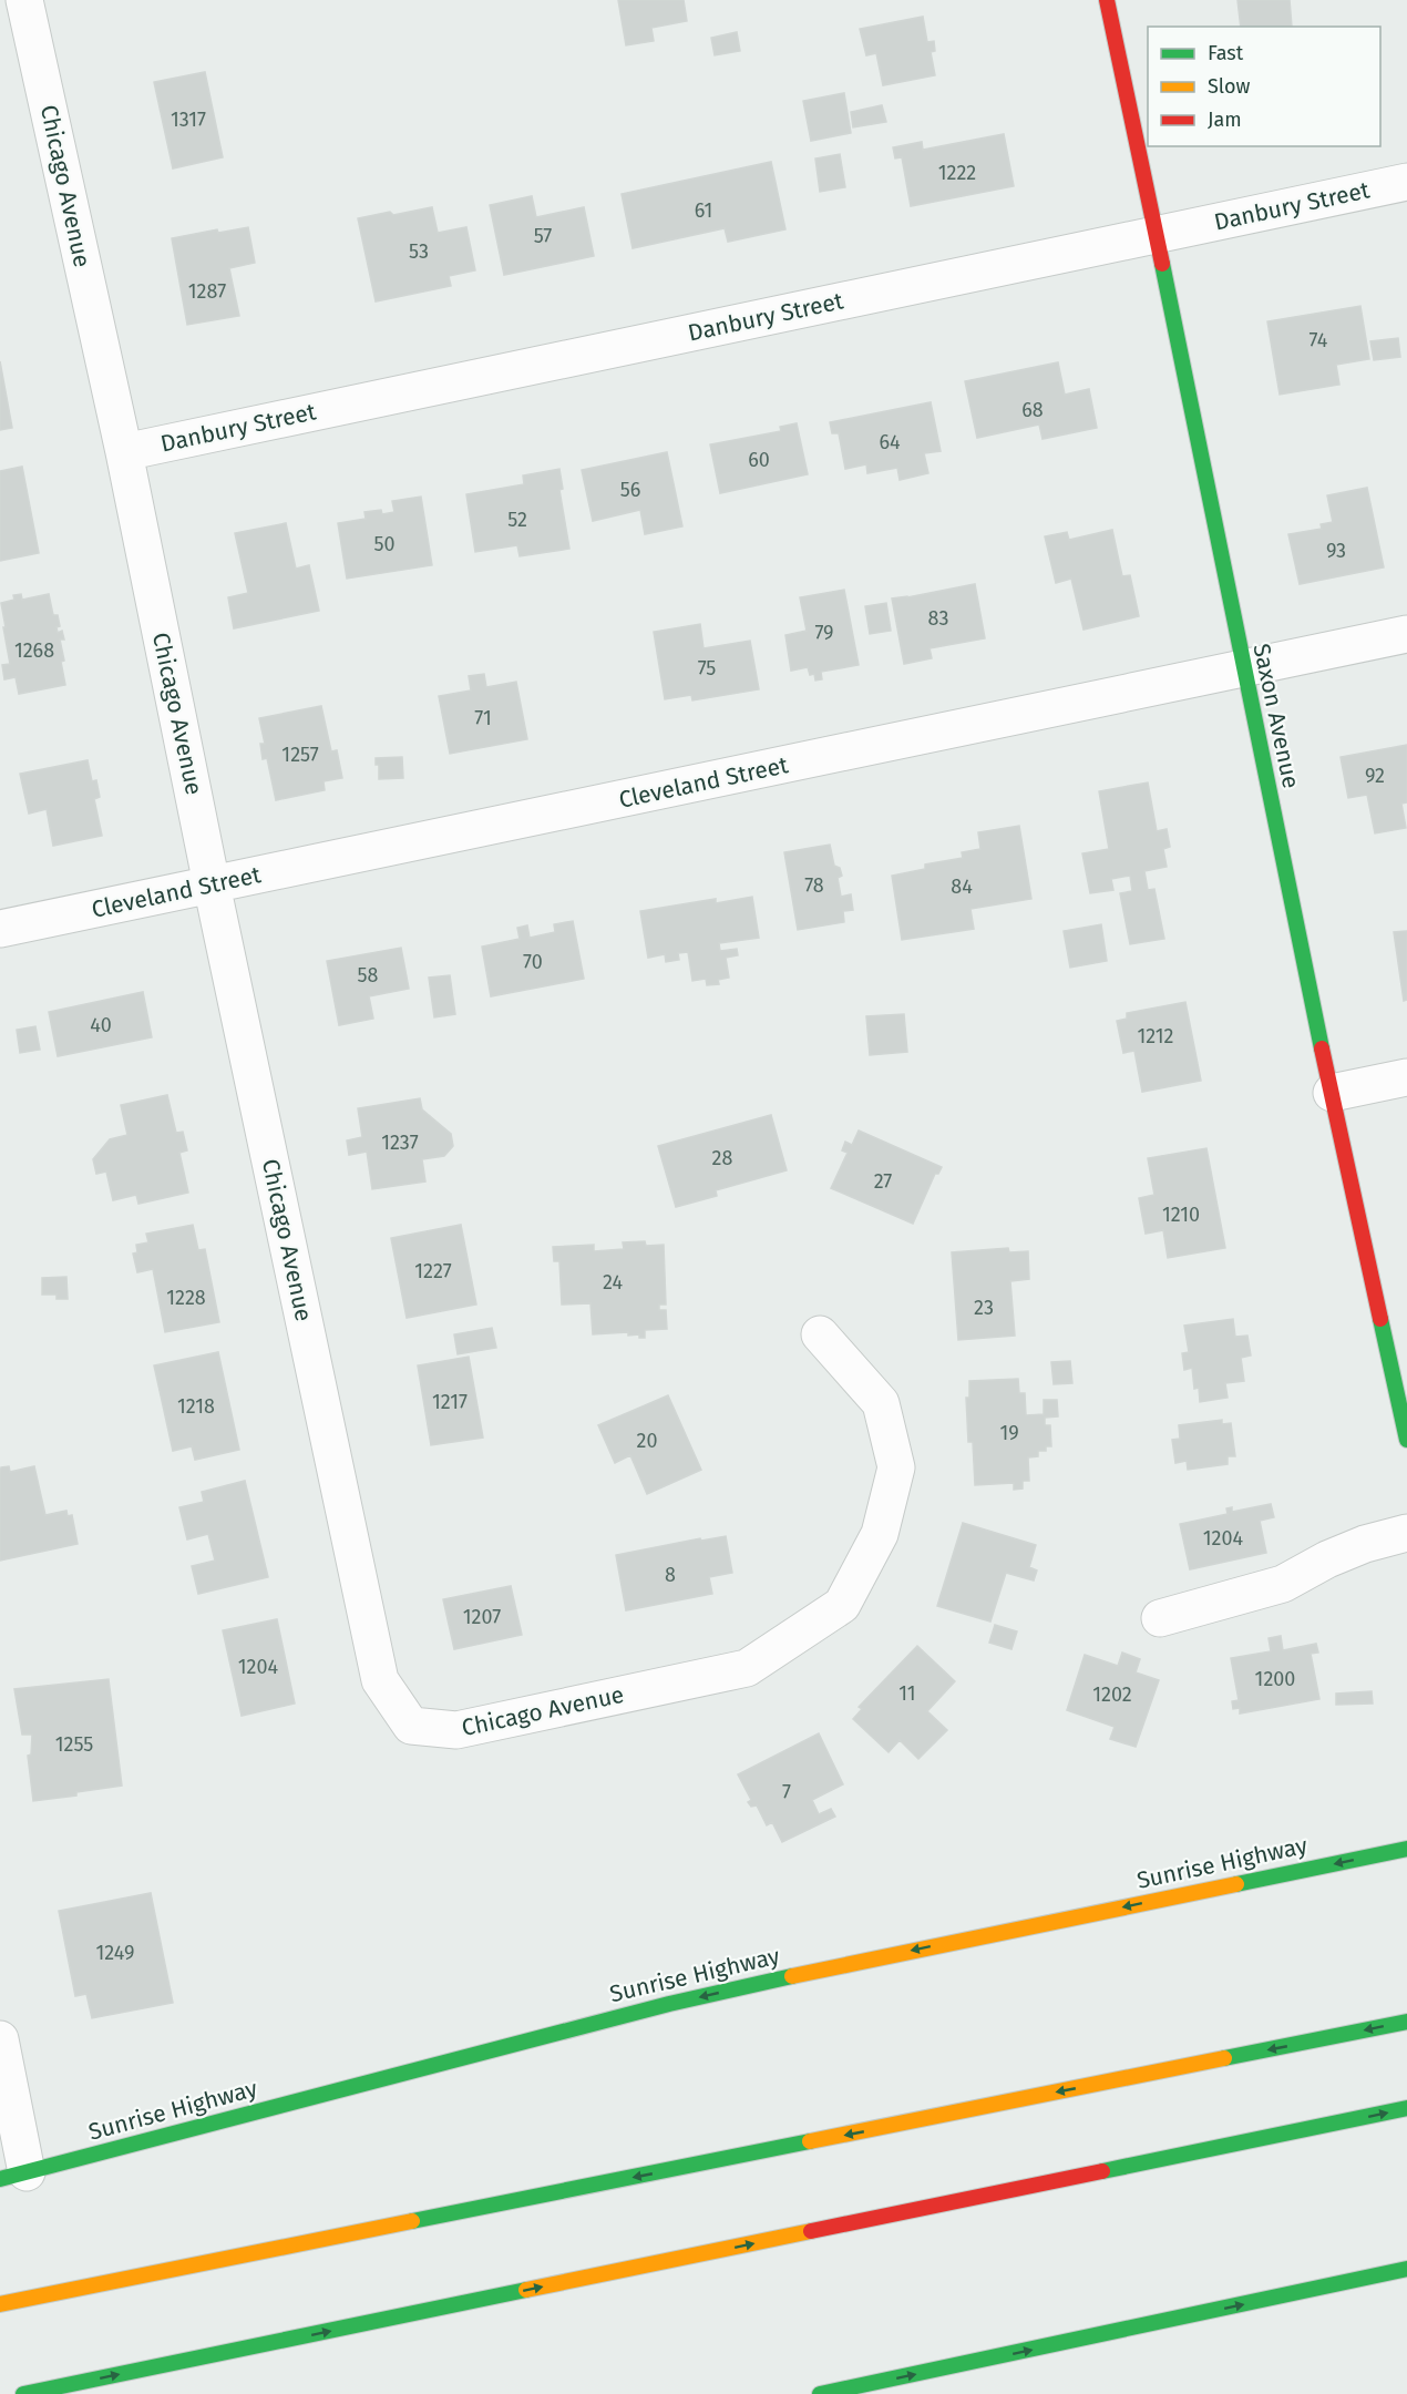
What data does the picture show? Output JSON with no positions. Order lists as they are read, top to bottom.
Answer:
{
  "streets": {
    "main road": ["Saxon Avenue", "Sunrise Highway"],
    "street": ["Chicago Avenue", "Danbury Street", "Cleveland Street"]
  },
  "crossings": [
    ["Chicago Avenue", "Danbury Street"],
    ["Chicago Avenue", "Cleveland Street"],
    ["Danbury Street", "Saxon Avenue"],
    ["Saxon Avenue", "Cleveland Street"]
  ],
  "one_way": ["Sunrise Highway"],
  "house_numbers": [
    "1317",
    "1222",
    "61",
    "57",
    "53",
    "1287",
    "74",
    "68",
    "64",
    "60",
    "56",
    "52",
    "50",
    "93",
    "83",
    "79",
    "1268",
    "75",
    "71",
    "1257",
    "92",
    "78",
    "84",
    "70",
    "58",
    "40",
    "1212",
    "1237",
    "28",
    "27",
    "1210",
    "1227",
    "24",
    "1228",
    "23",
    "1217",
    "1218",
    "19",
    "20",
    "1204",
    "8",
    "1207",
    "1204",
    "1200",
    "11",
    "1202",
    "1255",
    "7",
    "1249"
  ],
  "legend": ["Fast", "Slow", "Jam"]
}
